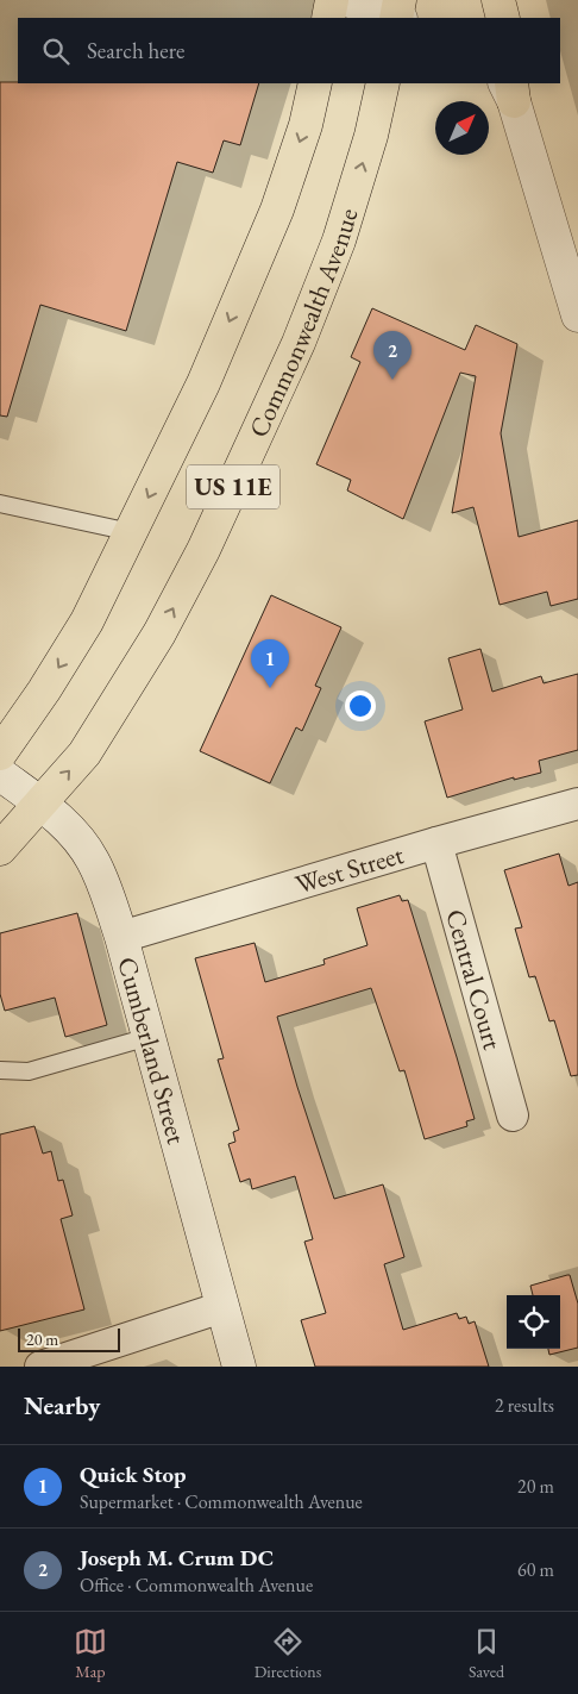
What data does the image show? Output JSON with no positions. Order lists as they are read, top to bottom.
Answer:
{
  "streets": {
    "highway": ["Commonwealth Avenue", "US 11E"],
    "main road": ["Cumberland Street"],
    "street": ["West Street", "Central Court"]
  },
  "crossings": [
    ["Commonwealth Avenue", "Cumberland Street"],
    ["West Street", "Central Court"],
    ["West Street", "Cumberland Street"]
  ],
  "scale_bar": "20 m",
  "north": "top right",
  "page": {
    "search": "Search here",
    "pins": ["2", "1"],
    "scale": "20 m",
    "heading": ["Nearby", "2 results"],
    "list": [
      {
        "mark": "1",
        "name": "Quick Stop",
        "note": "Supermarket · Commonwealth Avenue",
        "value": "20 m"
      },
      {
        "mark": "2",
        "name": "Joseph M. Crum DC",
        "note": "Office · Commonwealth Avenue",
        "value": "60 m"
      }
    ],
    "nav": ["Map", "Directions", "Saved"]
  }
}
